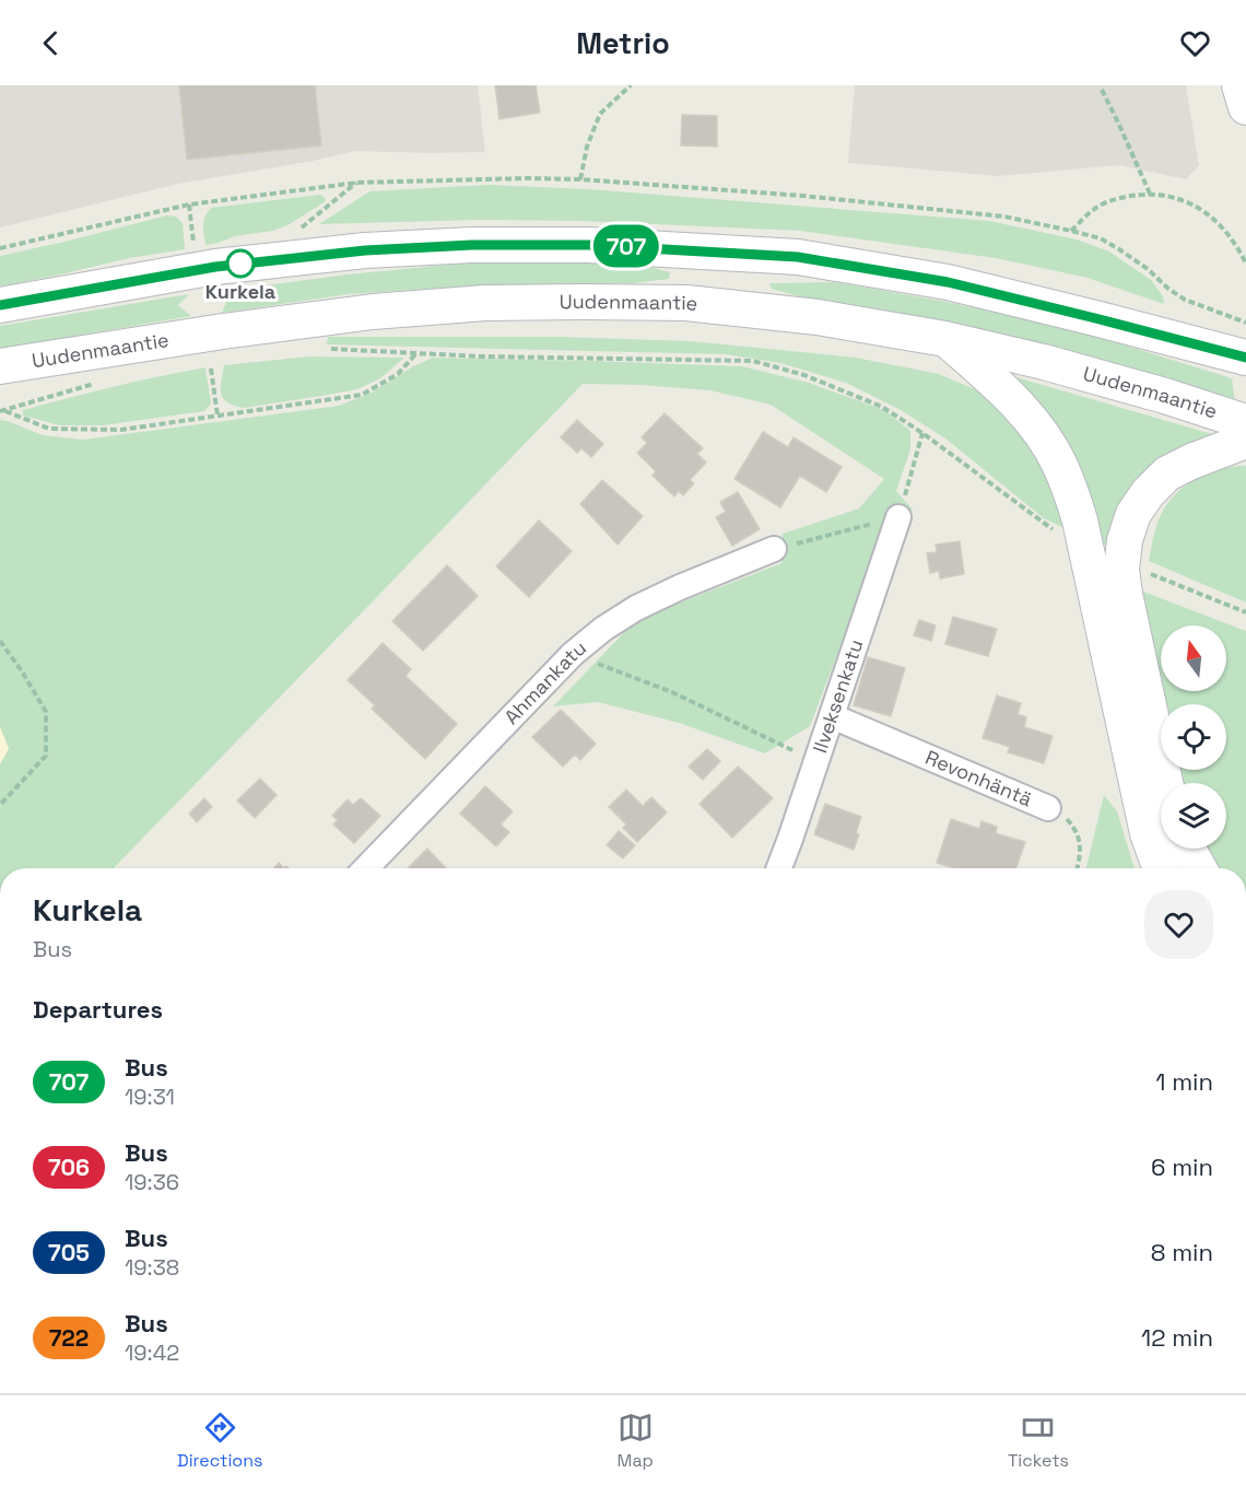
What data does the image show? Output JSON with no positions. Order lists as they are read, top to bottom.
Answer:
{
  "streets": {
    "main road": ["Uudenmaantie"],
    "street": ["Ahmankatu", "Ilveksenkatu", "Revonhäntä"]
  },
  "crossings": [
    ["Ilveksenkatu", "Revonhäntä"]
  ],
  "places": ["Kurkela"],
  "lines": ["bus line 707"],
  "north": "top",
  "page": {
    "header": "Metrio",
    "on_map": "707",
    "heading": [
      ["Kurkela", "Bus"],
      "Departures"
    ],
    "list": [
      {
        "mark": "707",
        "name": "Bus",
        "note": "19:31",
        "value": "1 min"
      },
      {
        "mark": "706",
        "name": "Bus",
        "note": "19:36",
        "value": "6 min"
      },
      {
        "mark": "705",
        "name": "Bus",
        "note": "19:38",
        "value": "8 min"
      },
      {
        "mark": "722",
        "name": "Bus",
        "note": "19:42",
        "value": "12 min"
      }
    ],
    "tabs": ["Directions", "Map", "Tickets"]
  }
}
